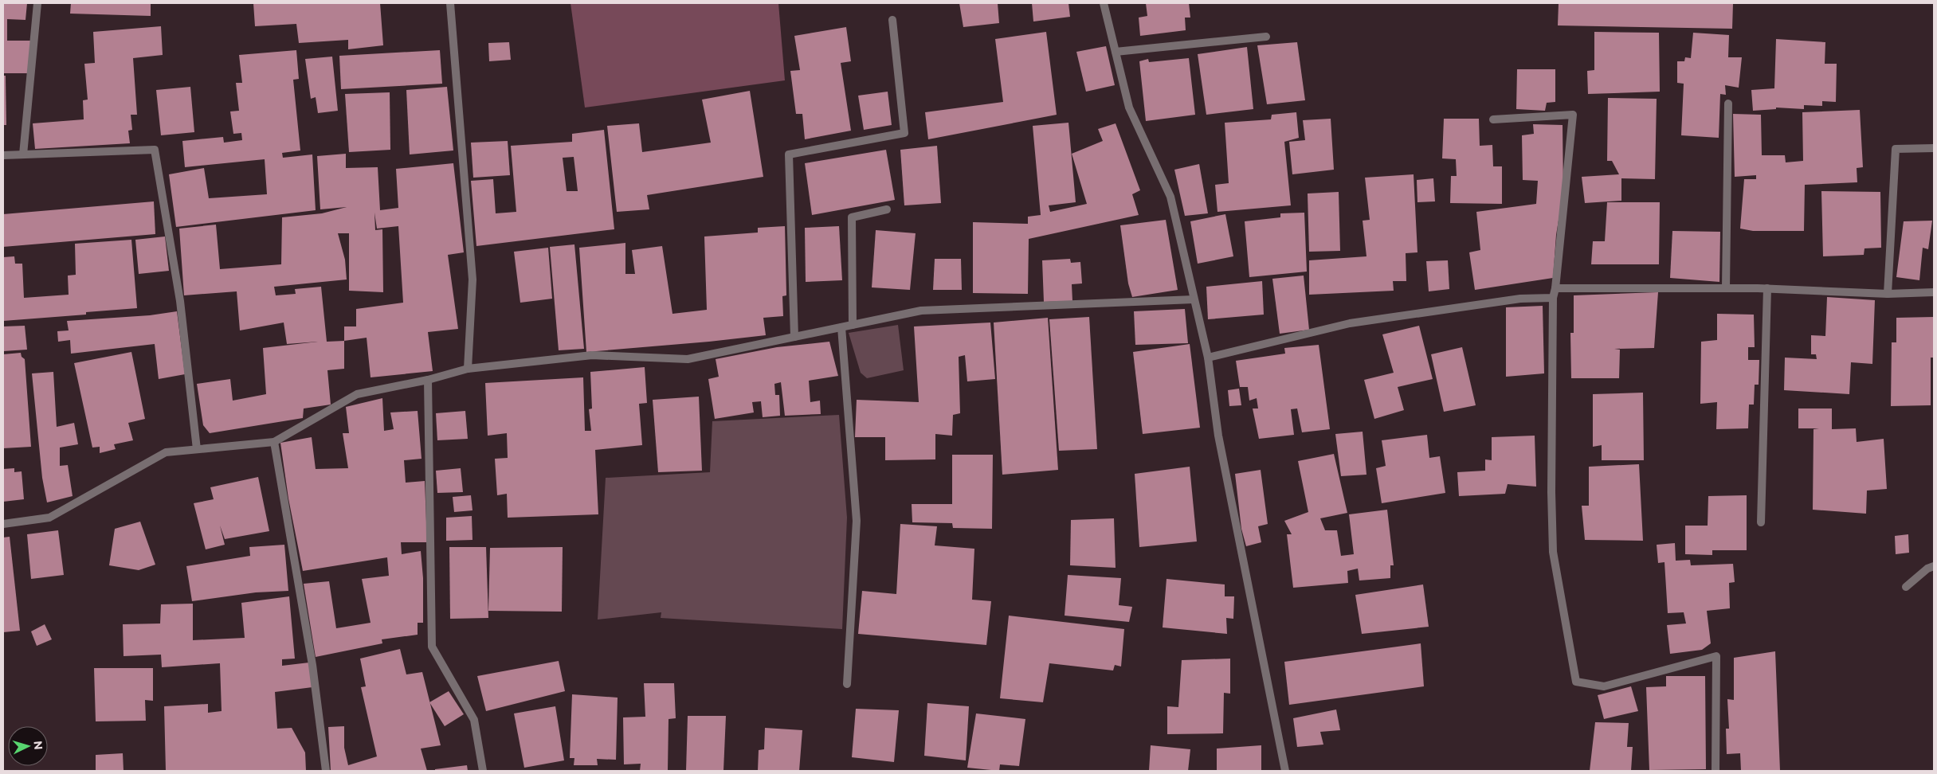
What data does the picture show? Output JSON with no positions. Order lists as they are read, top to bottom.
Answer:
{
  "north": "right"
}
